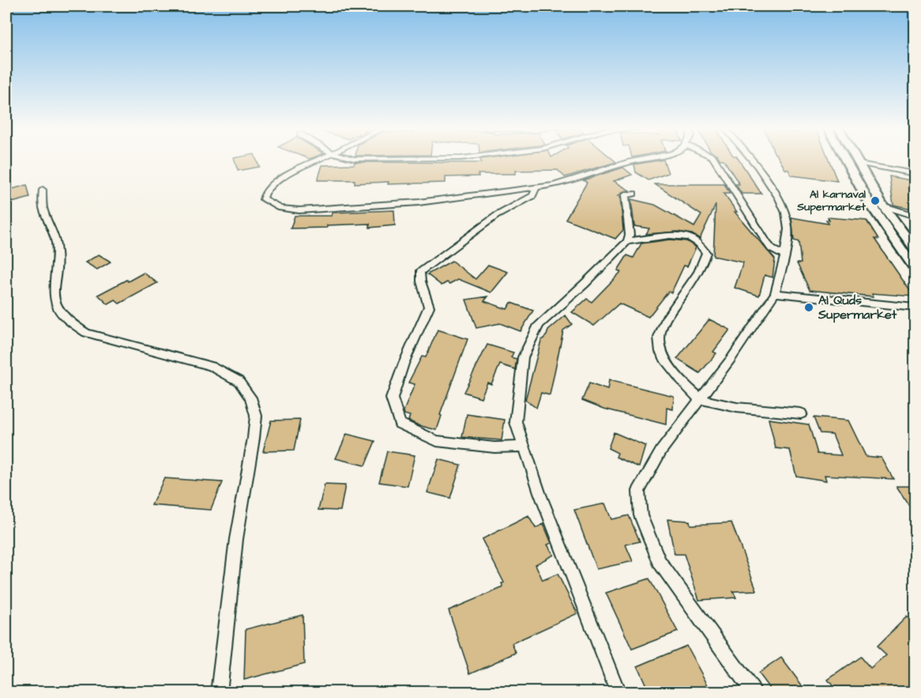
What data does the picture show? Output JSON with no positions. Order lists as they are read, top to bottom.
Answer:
{
  "places": ["Al karnaval Supermarket", "Al Quds Supermarket"]
}
